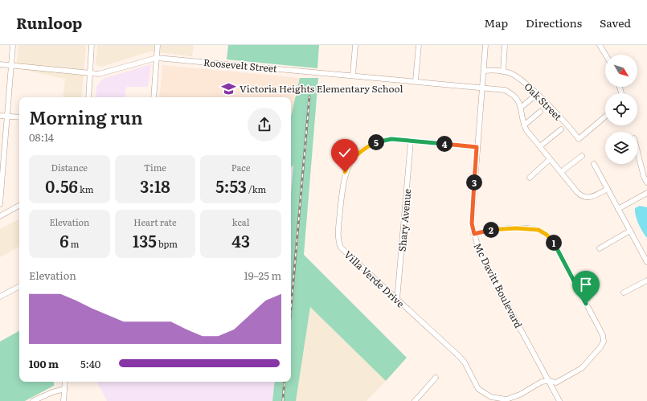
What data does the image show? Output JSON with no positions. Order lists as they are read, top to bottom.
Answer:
{
  "streets": {
    "street": [
      "Roosevelt Street",
      "Oak Street",
      "Shary Avenue",
      "Villa Verde Drive",
      "Mc Davitt Boulevard"
    ]
  },
  "crossings": [
    ["Roosevelt Street", "Mc Davitt Boulevard"],
    ["Oak Street", "Mc Davitt Boulevard"],
    ["Shary Avenue", "Villa Verde Drive"],
    ["Villa Verde Drive", "Mc Davitt Boulevard"]
  ],
  "places": {
    "school or university": ["Victoria Heights Elementary School"]
  },
  "north": "bottom right",
  "page": {
    "header": "Runloop",
    "nav": ["Map", "Directions", "Saved"],
    "heading": ["Morning run", "08:14"],
    "pins": [
      "5",
      "4",
      "3",
      "2",
      "1"
    ],
    "stats": [
      ["Distance", "0.56 km"],
      ["Time", "3:18"],
      ["Pace", "5:53 /km"],
      ["Elevation", "6 m"],
      ["Heart rate", "135 bpm"],
      ["kcal", "43"]
    ],
    "chart": ["Elevation", "19–25 m"],
    "list": [
      {
        "name": "100 m",
        "note": "5:40"
      }
    ]
  }
}
